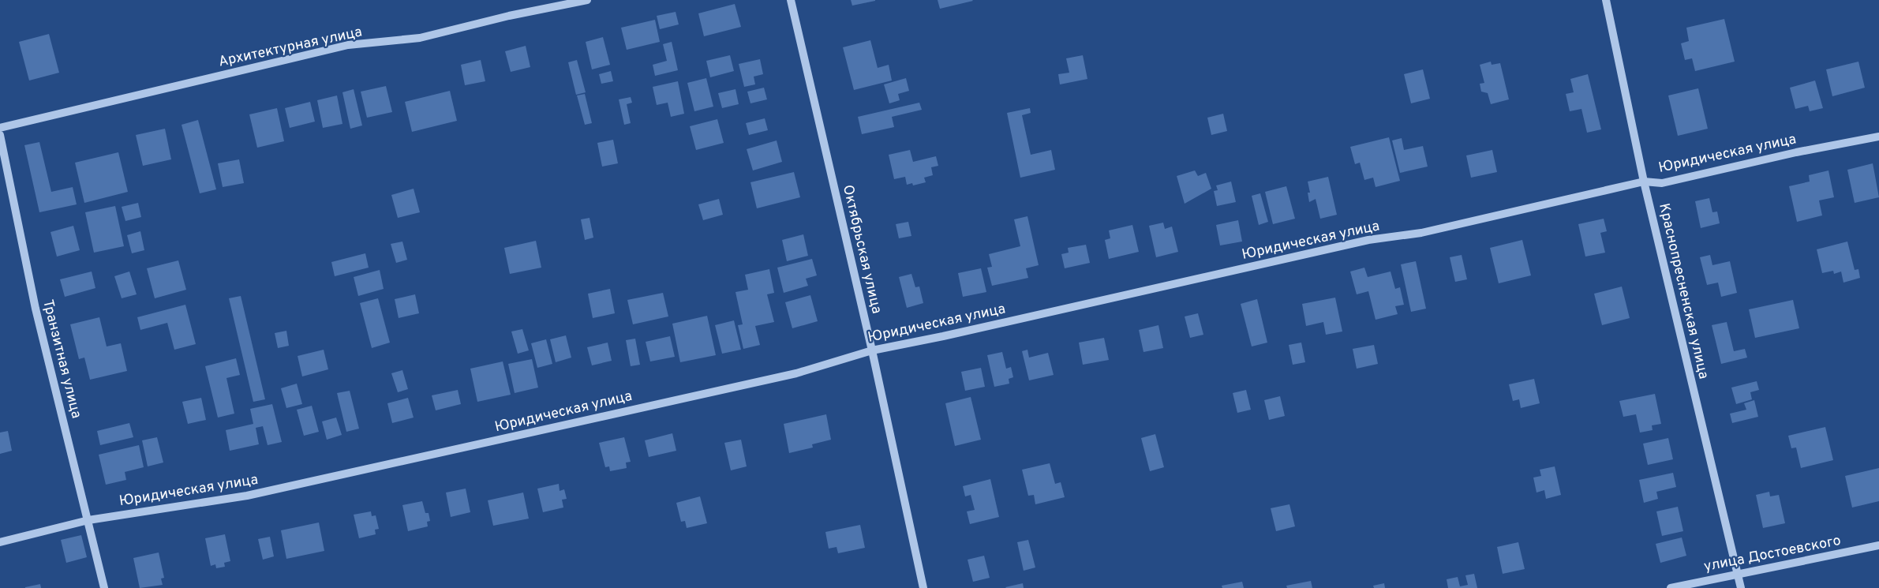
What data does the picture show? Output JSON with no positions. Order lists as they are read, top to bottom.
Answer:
{
  "streets": {
    "street": [
      "Архитектурная улица",
      "Юридическая улица",
      "Октябрьская улица",
      "Краснопресненская улица",
      "Транзитная улица",
      "улица Достоевского"
    ]
  },
  "crossings": [
    ["Юридическая улица", "Октябрьская улица"],
    ["Юридическая улица", "Краснопресненская улица"],
    ["Юридическая улица", "Транзитная улица"],
    ["Краснопресненская улица", "улица Достоевского"]
  ]
}
